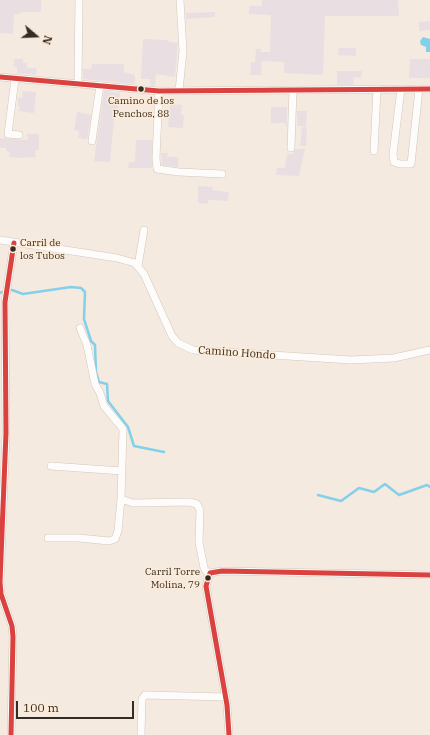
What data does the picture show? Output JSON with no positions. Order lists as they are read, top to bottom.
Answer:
{
  "streets": {
    "street": ["Camino Hondo"]
  },
  "places": ["Camino de los Penchos, 88", "Carril de los Tubos", "Carril Torre Molina, 79"],
  "scale_bar": "100 m",
  "north": "right"
}
